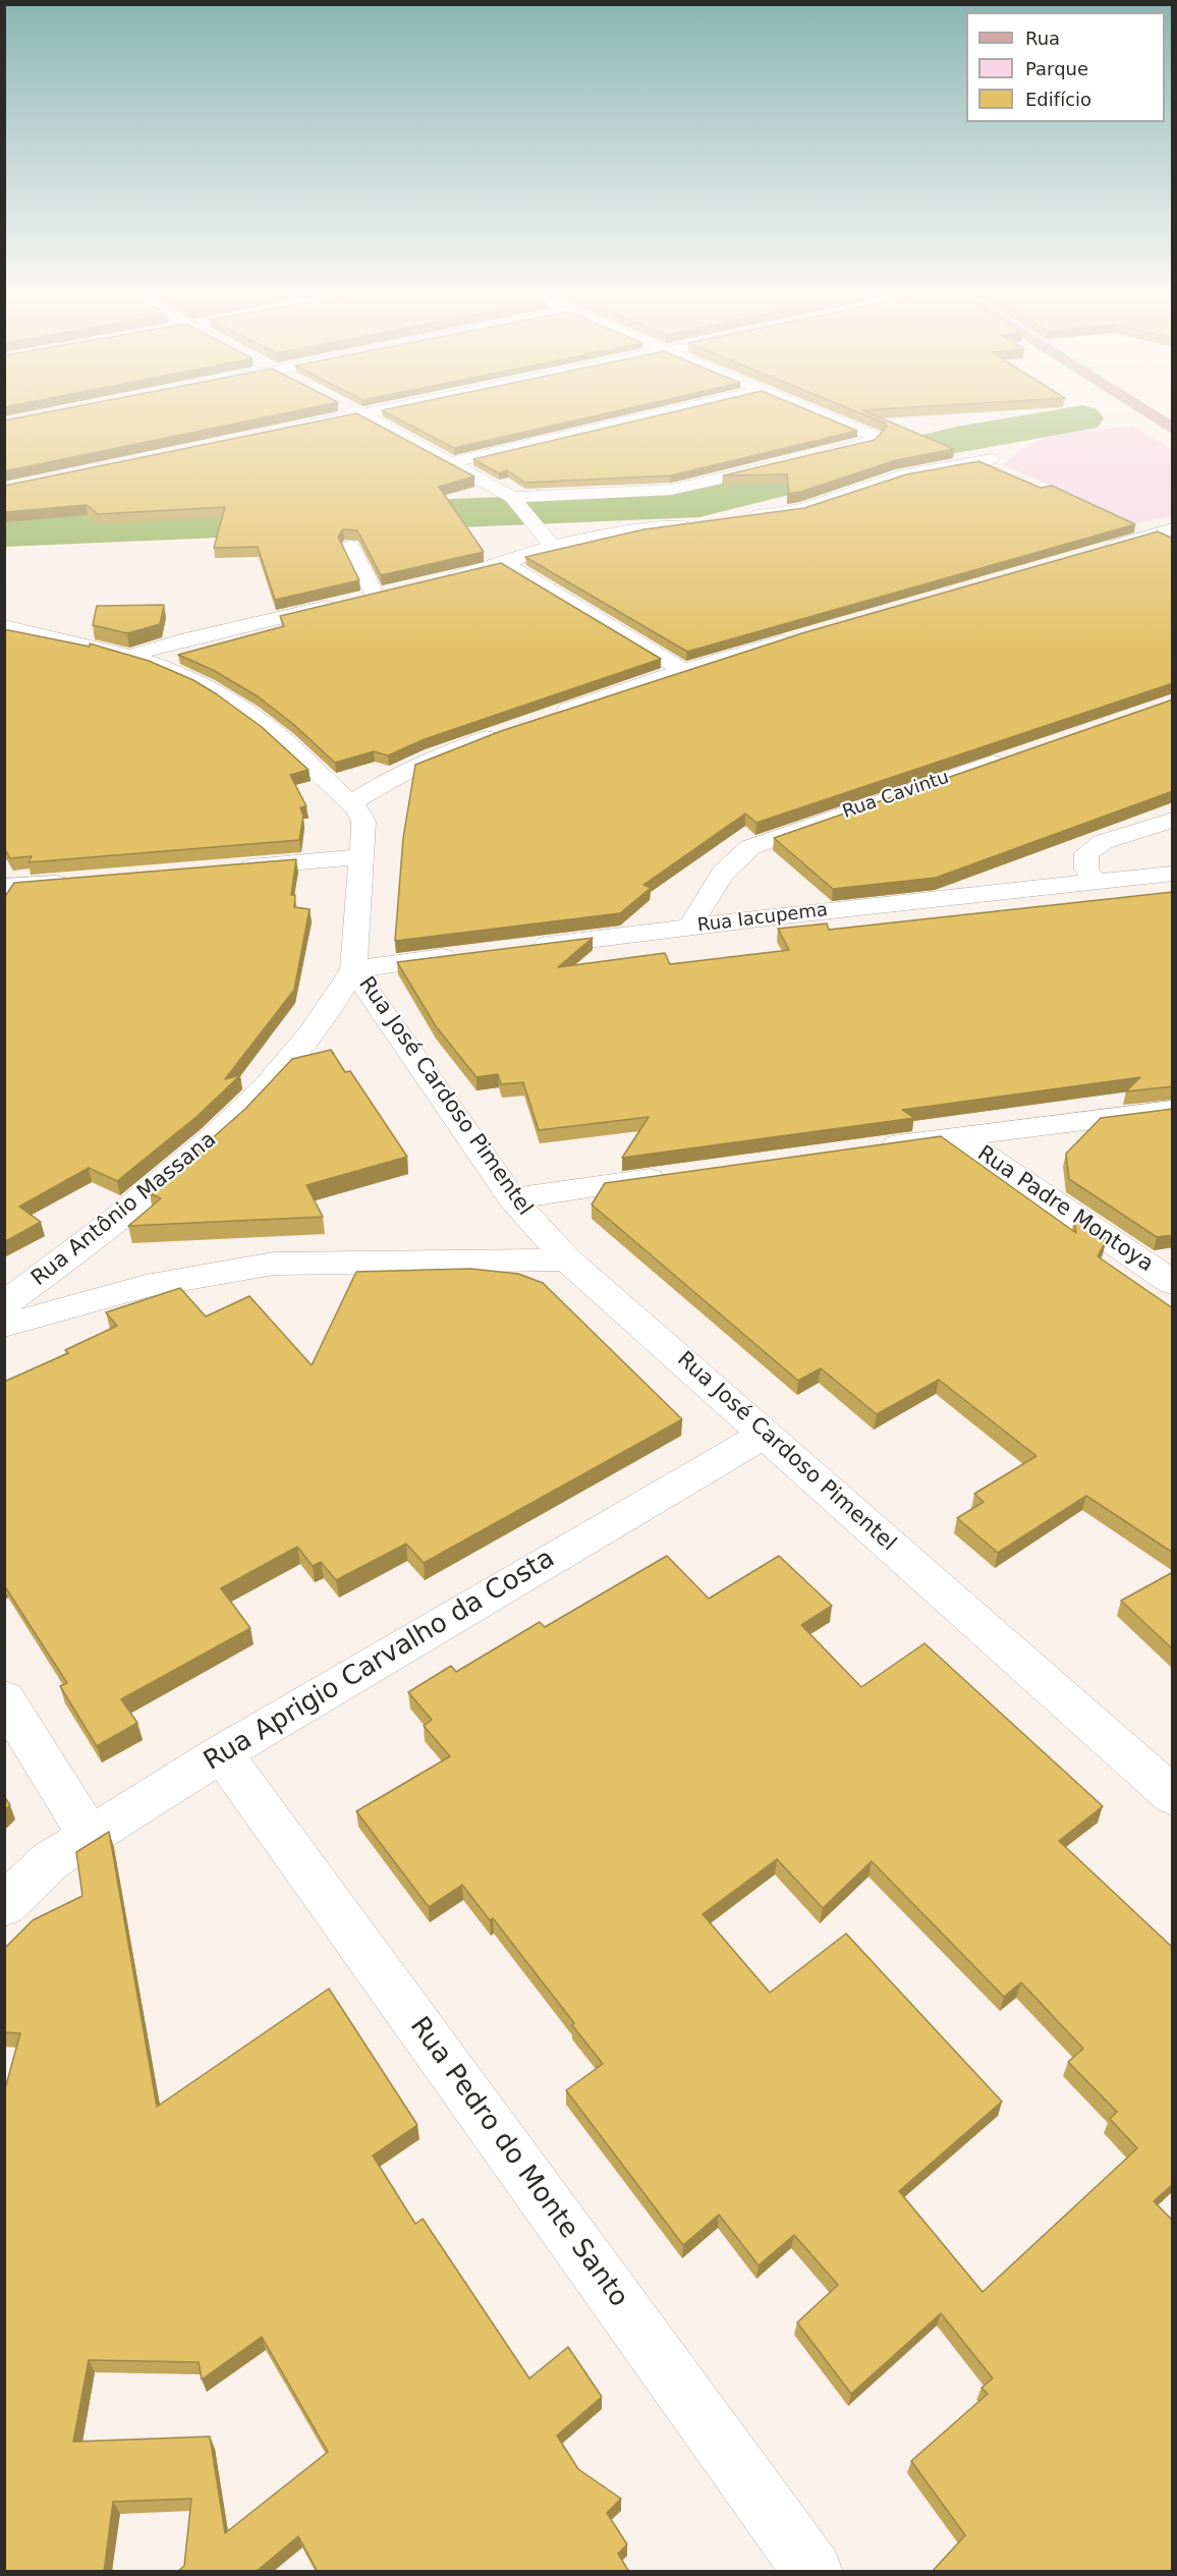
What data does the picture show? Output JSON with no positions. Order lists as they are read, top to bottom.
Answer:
{
  "streets": {
    "street": [
      "Rua Cavintu",
      "Rua Iacupema",
      "Rua José Cardoso Pimentel",
      "Rua Antônio Massana",
      "Rua Padre Montoya",
      "Rua Aprigio Carvalho da Costa",
      "Rua Pedro do Monte Santo"
    ]
  },
  "crossings": [
    ["Rua Cavintu", "Rua Iacupema"],
    ["Rua José Cardoso Pimentel", "Rua Antônio Massana"],
    ["Rua José Cardoso Pimentel", "Rua Aprigio Carvalho da Costa"],
    ["Rua Aprigio Carvalho da Costa", "Rua Pedro do Monte Santo"]
  ],
  "legend": ["Rua", "Parque", "Edifício"]
}
